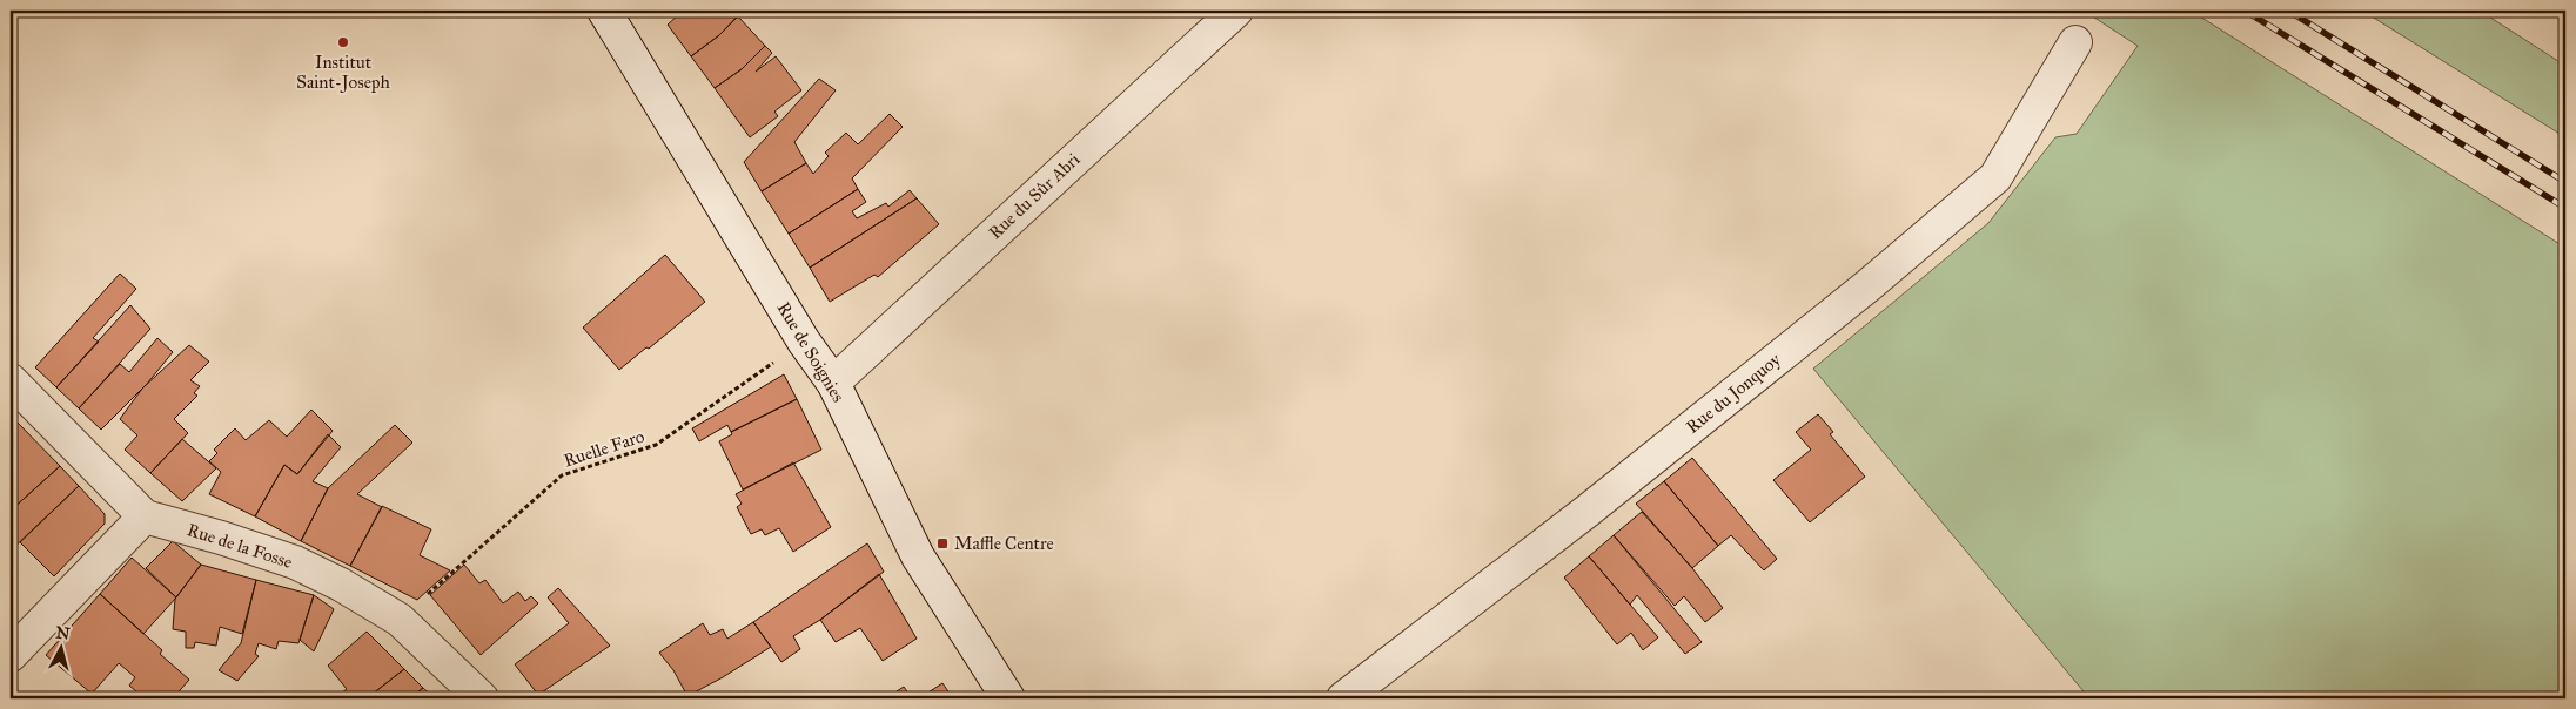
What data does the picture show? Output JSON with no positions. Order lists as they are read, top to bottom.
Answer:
{
  "streets": {
    "street": [
      "Rue du Sûr Abri",
      "Rue de Soignies",
      "Rue du Jonquoy",
      "Rue de la Fosse"
    ],
    "path": ["Ruelle Faro"]
  },
  "crossings": [
    ["Rue du Sûr Abri", "Rue de Soignies"],
    ["Rue de Soignies", "Ruelle Faro"],
    ["Ruelle Faro", "Rue de la Fosse"]
  ],
  "places": {
    "other": ["Institut Saint-Joseph"],
    "transit": ["Maffle Centre"]
  },
  "north": "top"
}
